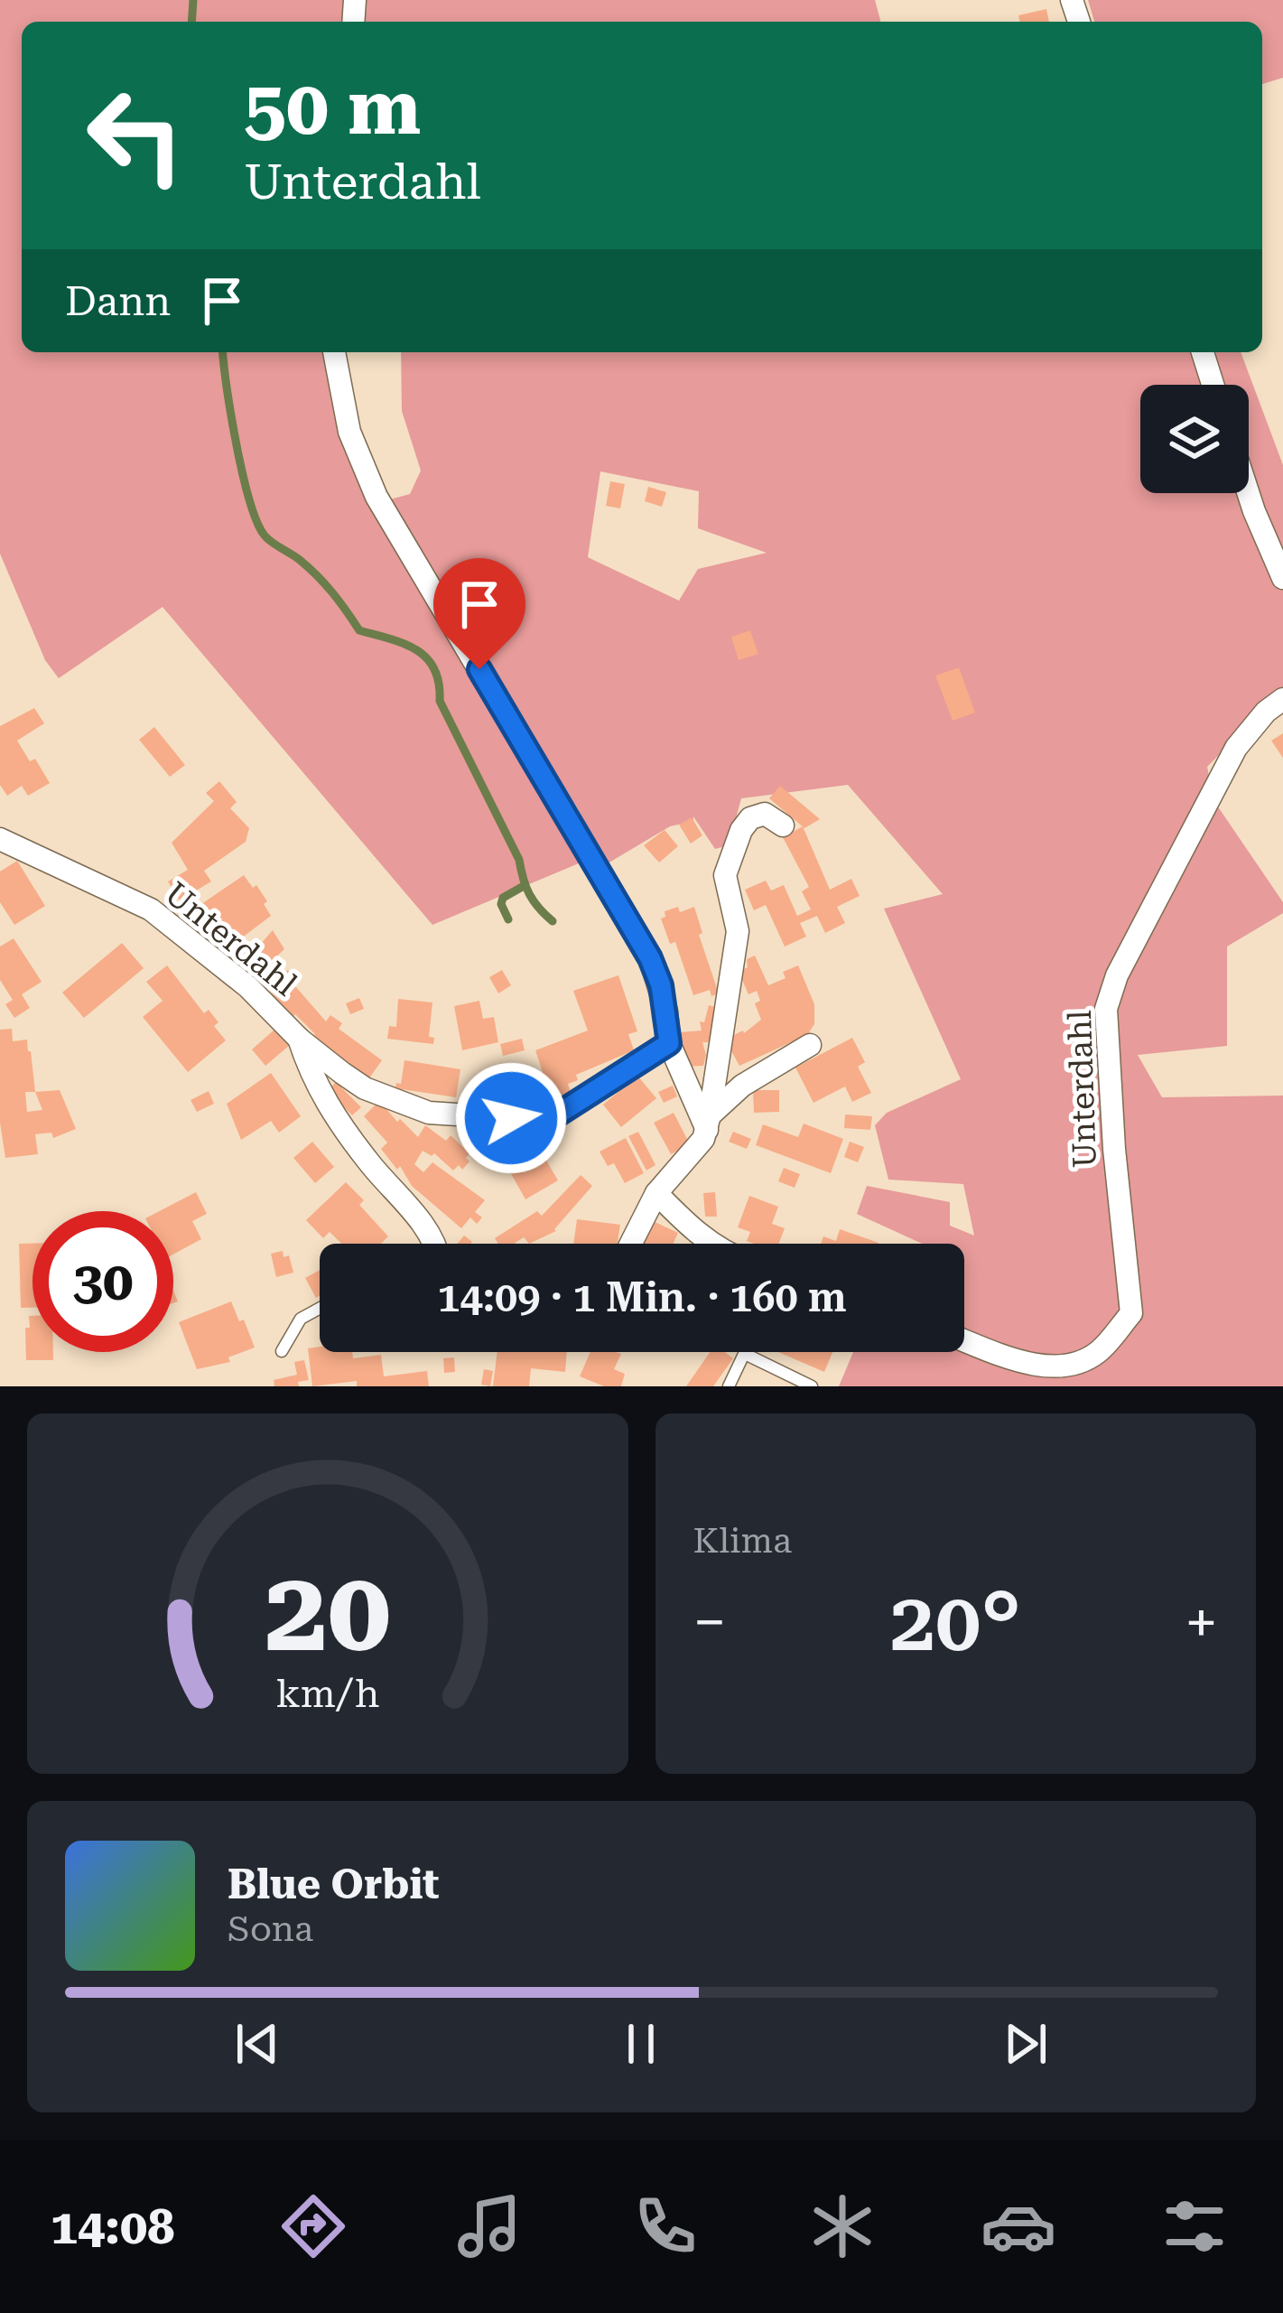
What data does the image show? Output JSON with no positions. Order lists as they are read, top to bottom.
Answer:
{
  "streets": {
    "street": ["Unterdahl"]
  },
  "page": {
    "turn": ["50 m", "Unterdahl"],
    "then": "Dann",
    "limit": "30",
    "trip": "14:09 · 1 Min. · 160 m",
    "tile": "Klima",
    "heat": ["−", "20°", "+"],
    "song": ["Blue Orbit", "Sona"],
    "tabs": "14:08",
    "gauge": ["20", "km/h"]
  }
}
